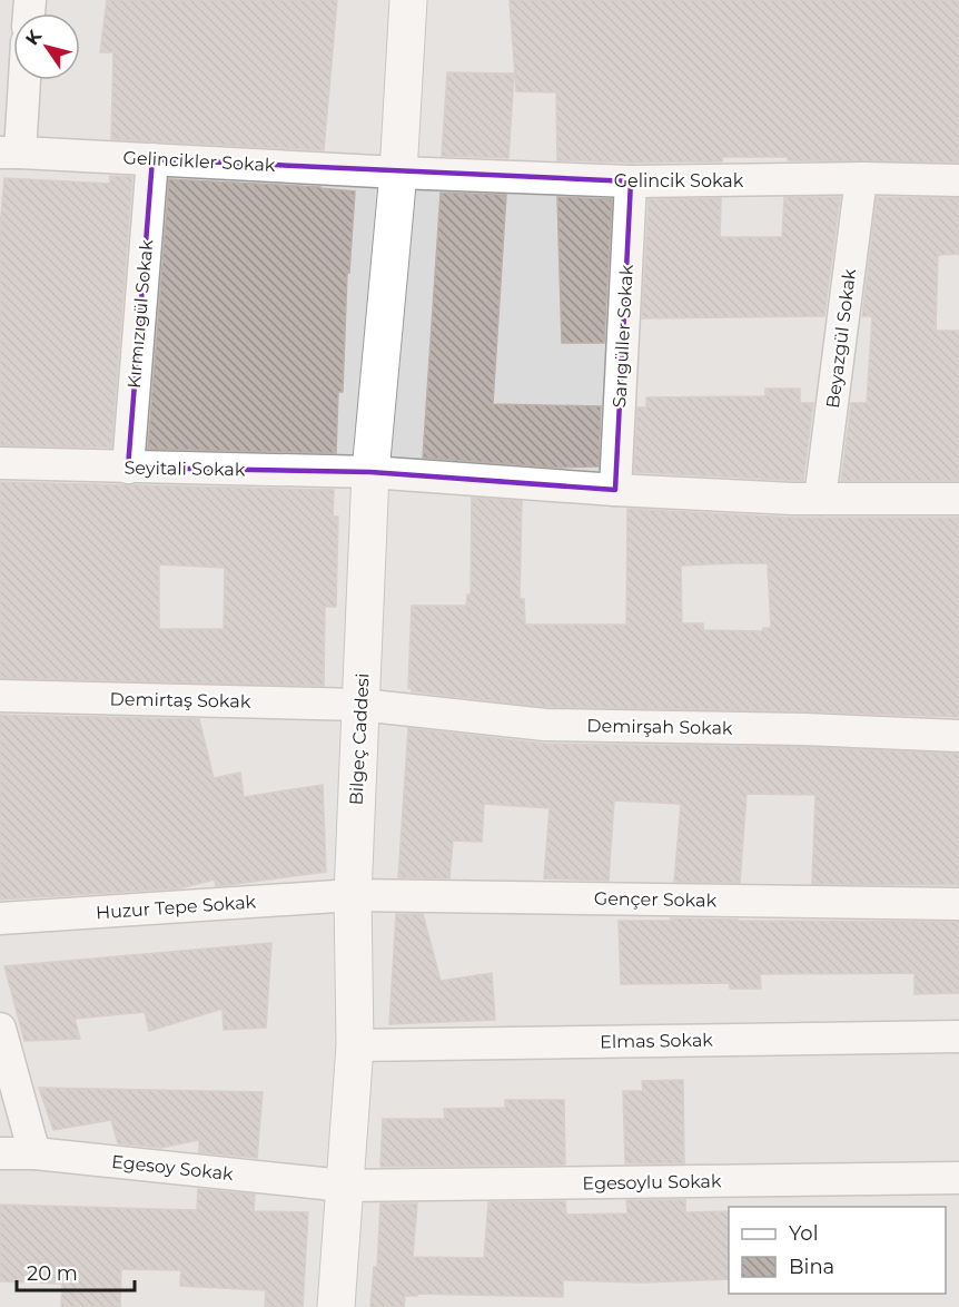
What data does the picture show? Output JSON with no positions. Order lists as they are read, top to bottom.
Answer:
{
  "streets": {
    "street": [
      "Gelincikler Sokak",
      "Gelincik Sokak",
      "Kırmızıgül Sokak",
      "Sarıgüller Sokak",
      "Beyazgül Sokak",
      "Seyitali Sokak",
      "Demirtaş Sokak",
      "Demirşah Sokak",
      "Bilgeç Caddesi",
      "Gençer Sokak",
      "Huzur Tepe Sokak",
      "Elmas Sokak",
      "Egesoy Sokak",
      "Egesoylu Sokak"
    ]
  },
  "crossings": [
    ["Gelincikler Sokak", "Gelincik Sokak"],
    ["Gelincikler Sokak", "Kırmızıgül Sokak"],
    ["Gelincikler Sokak", "Bilgeç Caddesi"],
    ["Gelincik Sokak", "Sarıgüller Sokak"],
    ["Gelincik Sokak", "Beyazgül Sokak"],
    ["Gelincik Sokak", "Bilgeç Caddesi"],
    ["Kırmızıgül Sokak", "Seyitali Sokak"],
    ["Sarıgüller Sokak", "Seyitali Sokak"],
    ["Beyazgül Sokak", "Seyitali Sokak"],
    ["Seyitali Sokak", "Bilgeç Caddesi"],
    ["Demirtaş Sokak", "Demirşah Sokak"],
    ["Demirtaş Sokak", "Bilgeç Caddesi"],
    ["Demirşah Sokak", "Bilgeç Caddesi"],
    ["Bilgeç Caddesi", "Gençer Sokak"],
    ["Bilgeç Caddesi", "Huzur Tepe Sokak"],
    ["Bilgeç Caddesi", "Elmas Sokak"],
    ["Bilgeç Caddesi", "Egesoy Sokak"],
    ["Bilgeç Caddesi", "Egesoylu Sokak"],
    ["Gençer Sokak", "Huzur Tepe Sokak"],
    ["Egesoy Sokak", "Egesoylu Sokak"]
  ],
  "legend": ["Yol", "Bina"],
  "scale_bar": "20 m",
  "north": "top left"
}
